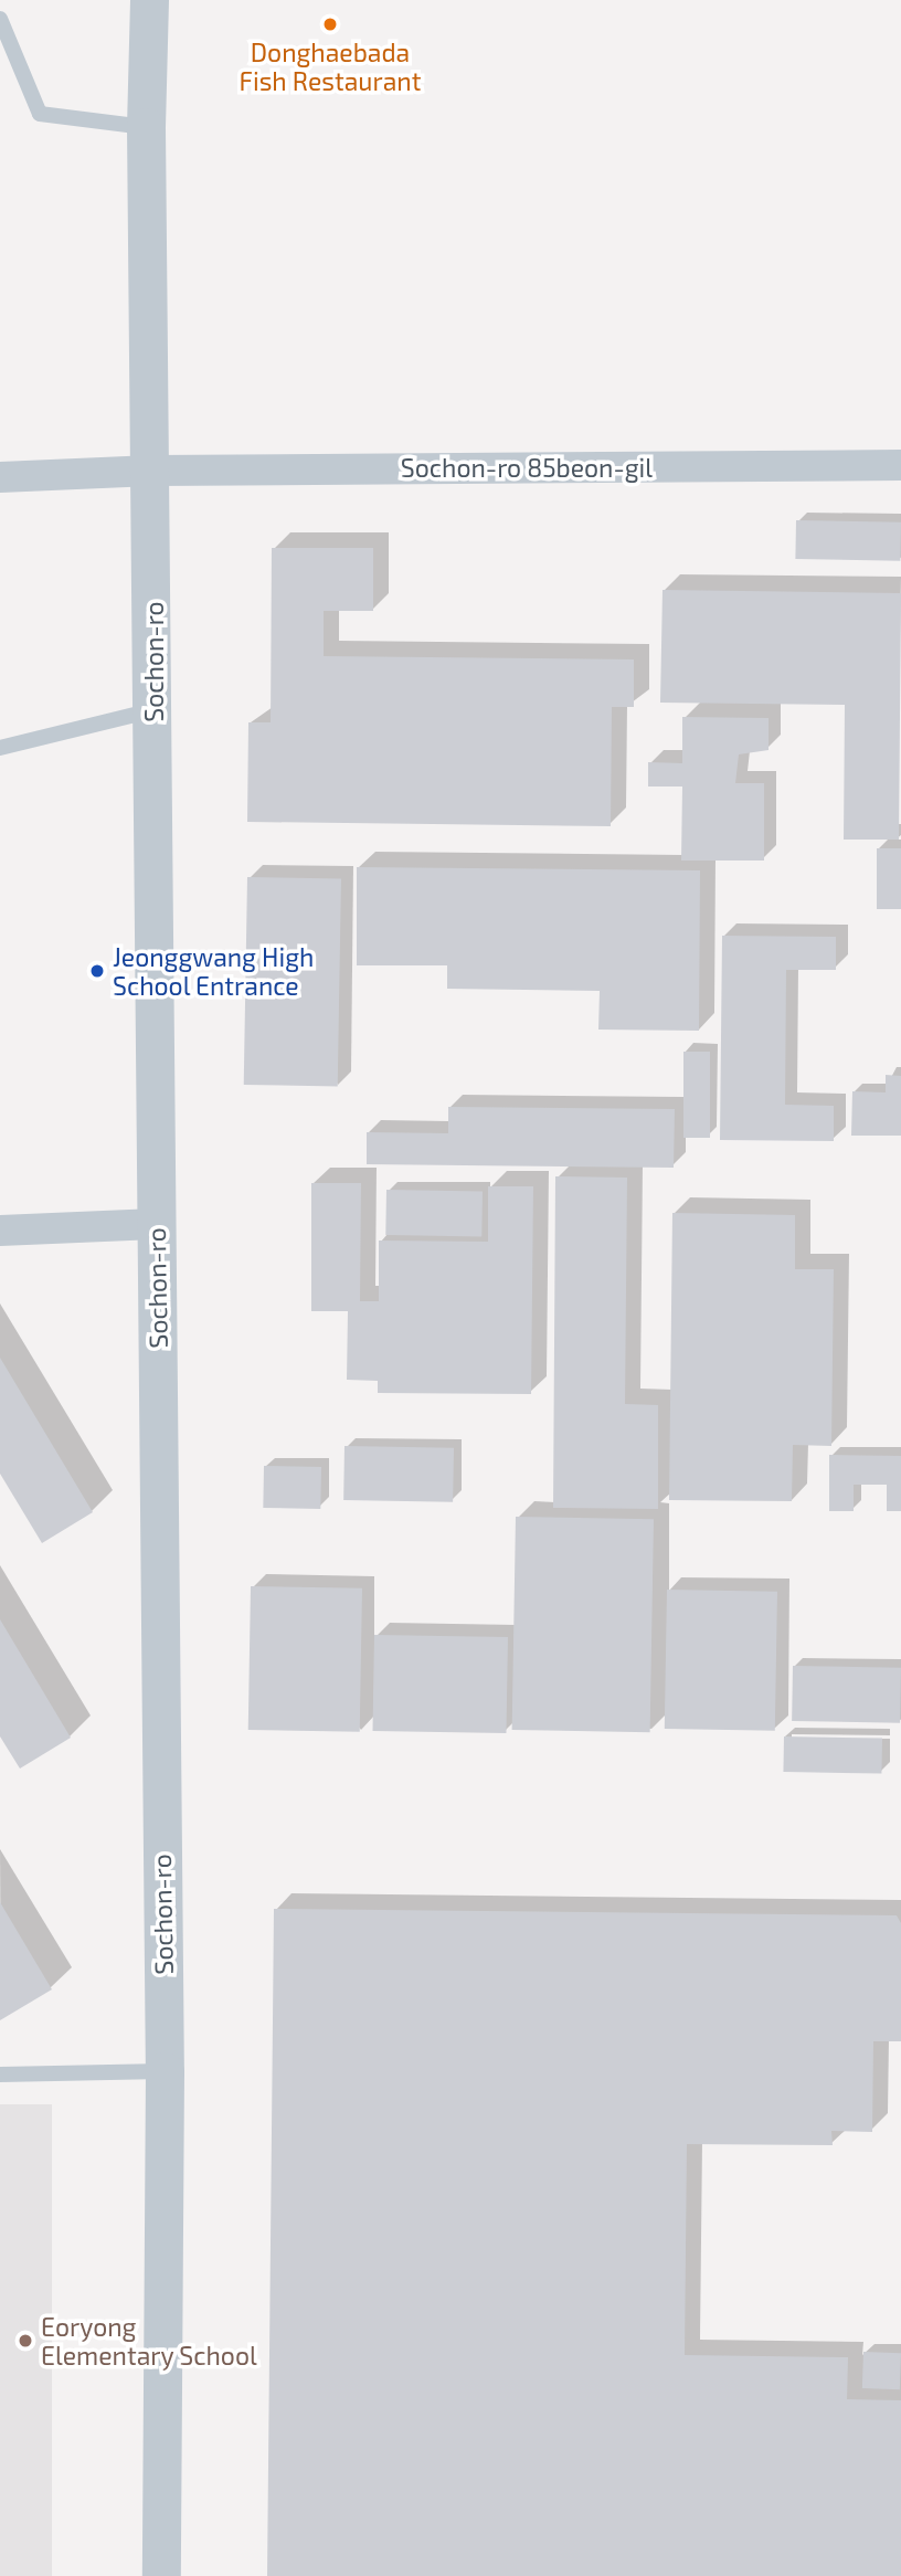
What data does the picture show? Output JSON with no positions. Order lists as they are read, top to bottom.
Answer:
{
  "streets": {
    "street": ["Sochon-ro 85beon-gil", "Sochon-ro"]
  },
  "crossings": [
    ["Sochon-ro 85beon-gil", "Sochon-ro"]
  ],
  "places": ["Donghaebada Fish Restaurant", "Jeonggwang High School Entrance", "Eoryong Elementary School"]
}
